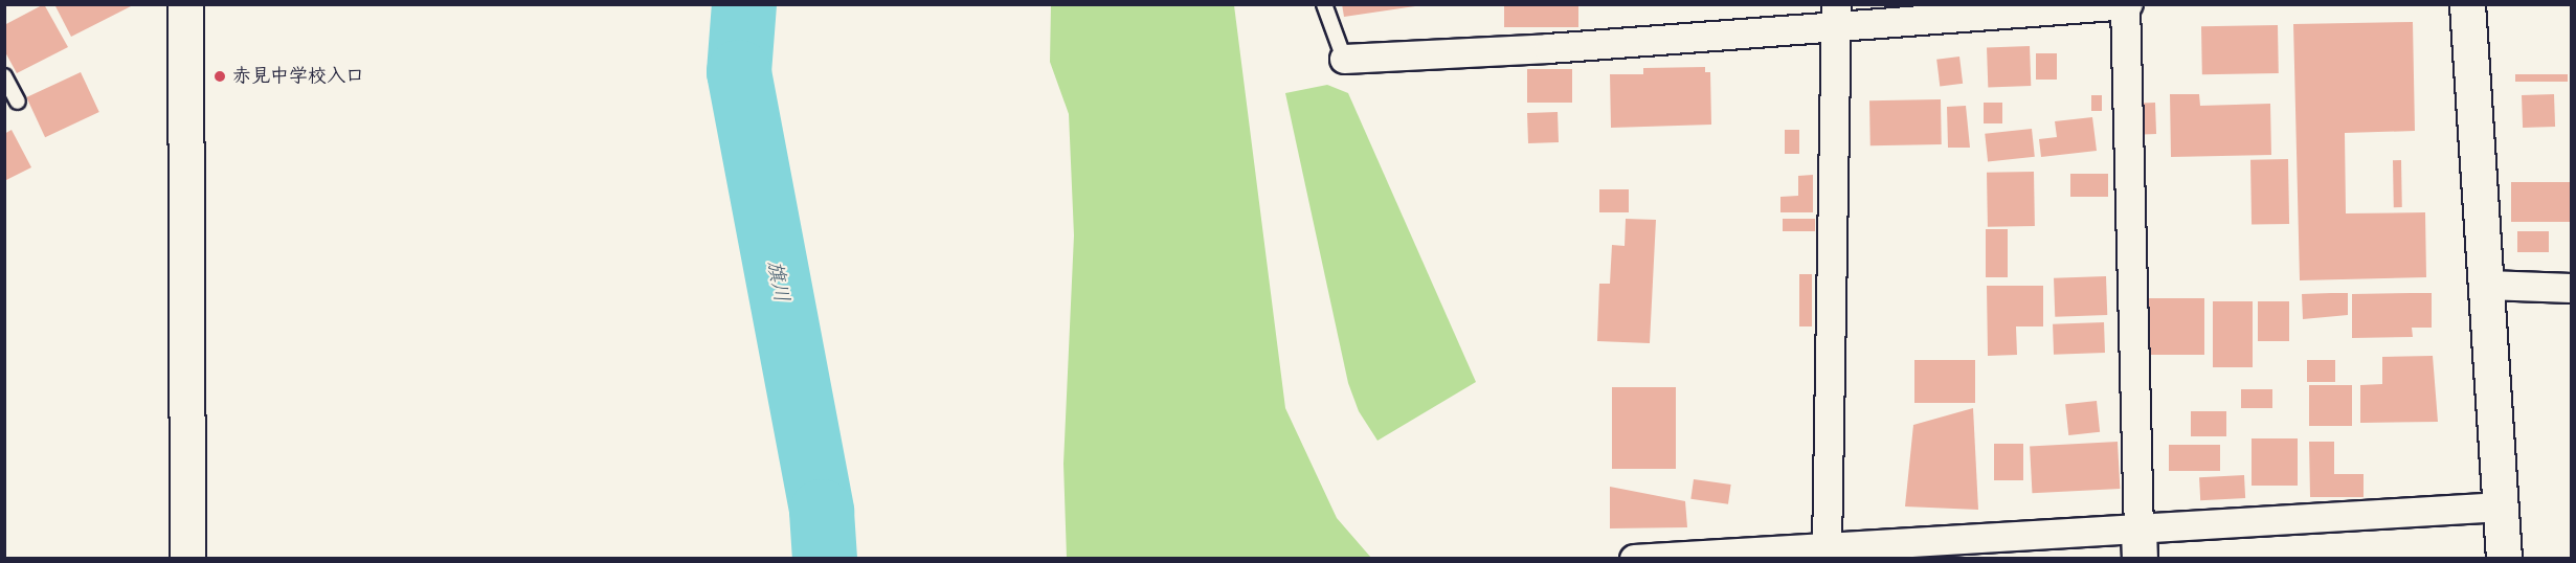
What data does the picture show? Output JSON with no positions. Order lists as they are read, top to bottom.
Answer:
{
  "water": ["旗川"],
  "places": ["赤見中学校入口"]
}
